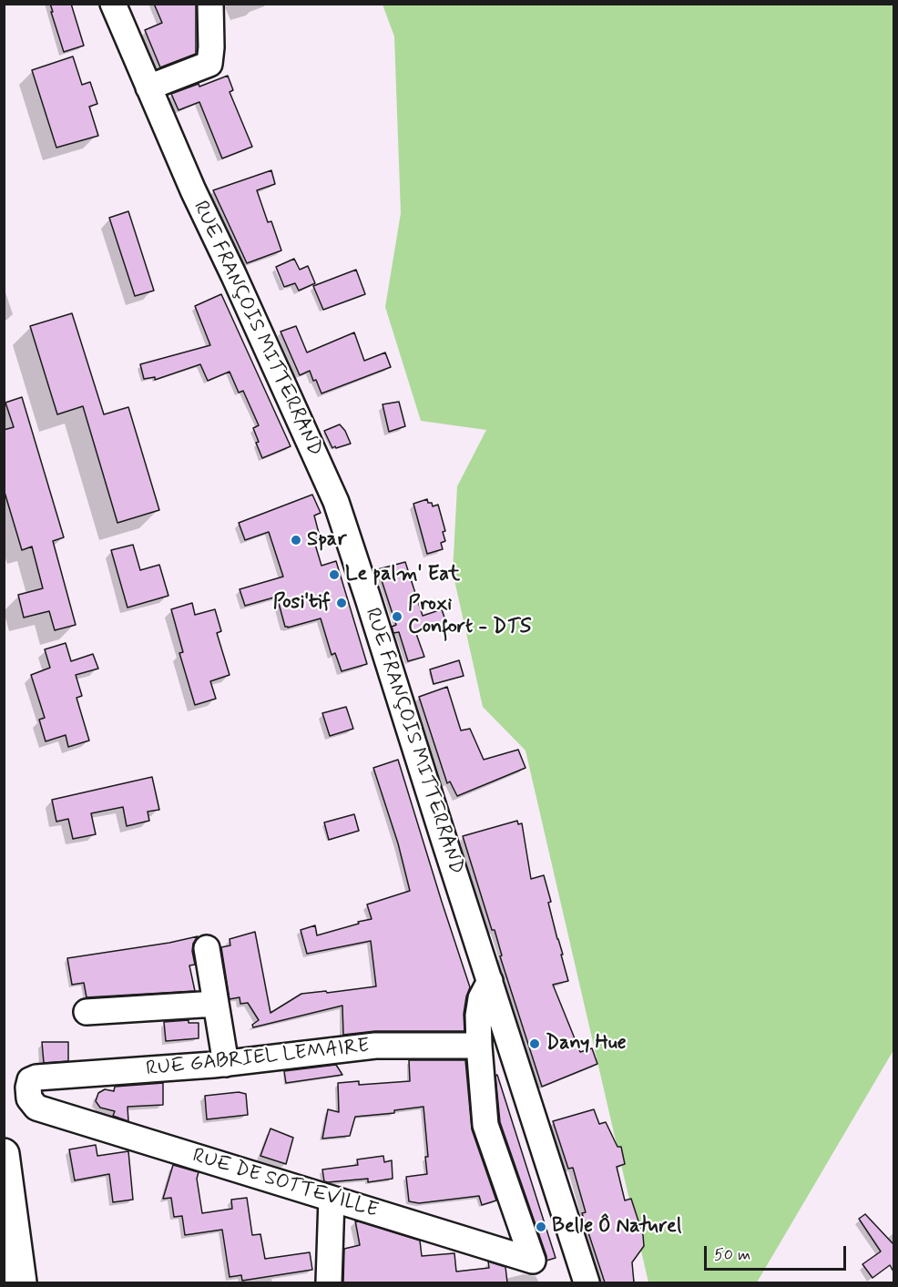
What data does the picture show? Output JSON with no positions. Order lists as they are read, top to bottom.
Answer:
{
  "streets": {
    "street": ["RUE FRANÇOIS MITTERRAND", "RUE GABRIEL LEMAIRE", "RUE DE SOTTEVILLE"]
  },
  "crossings": [
    ["RUE GABRIEL LEMAIRE", "RUE DE SOTTEVILLE"]
  ],
  "places": [
    "Spar",
    "Le palm' Eat",
    "Posi'tif",
    "Proxi Confort - DTS",
    "Dany Hue",
    "Belle Ô Naturel"
  ],
  "scale_bar": "50 m"
}
